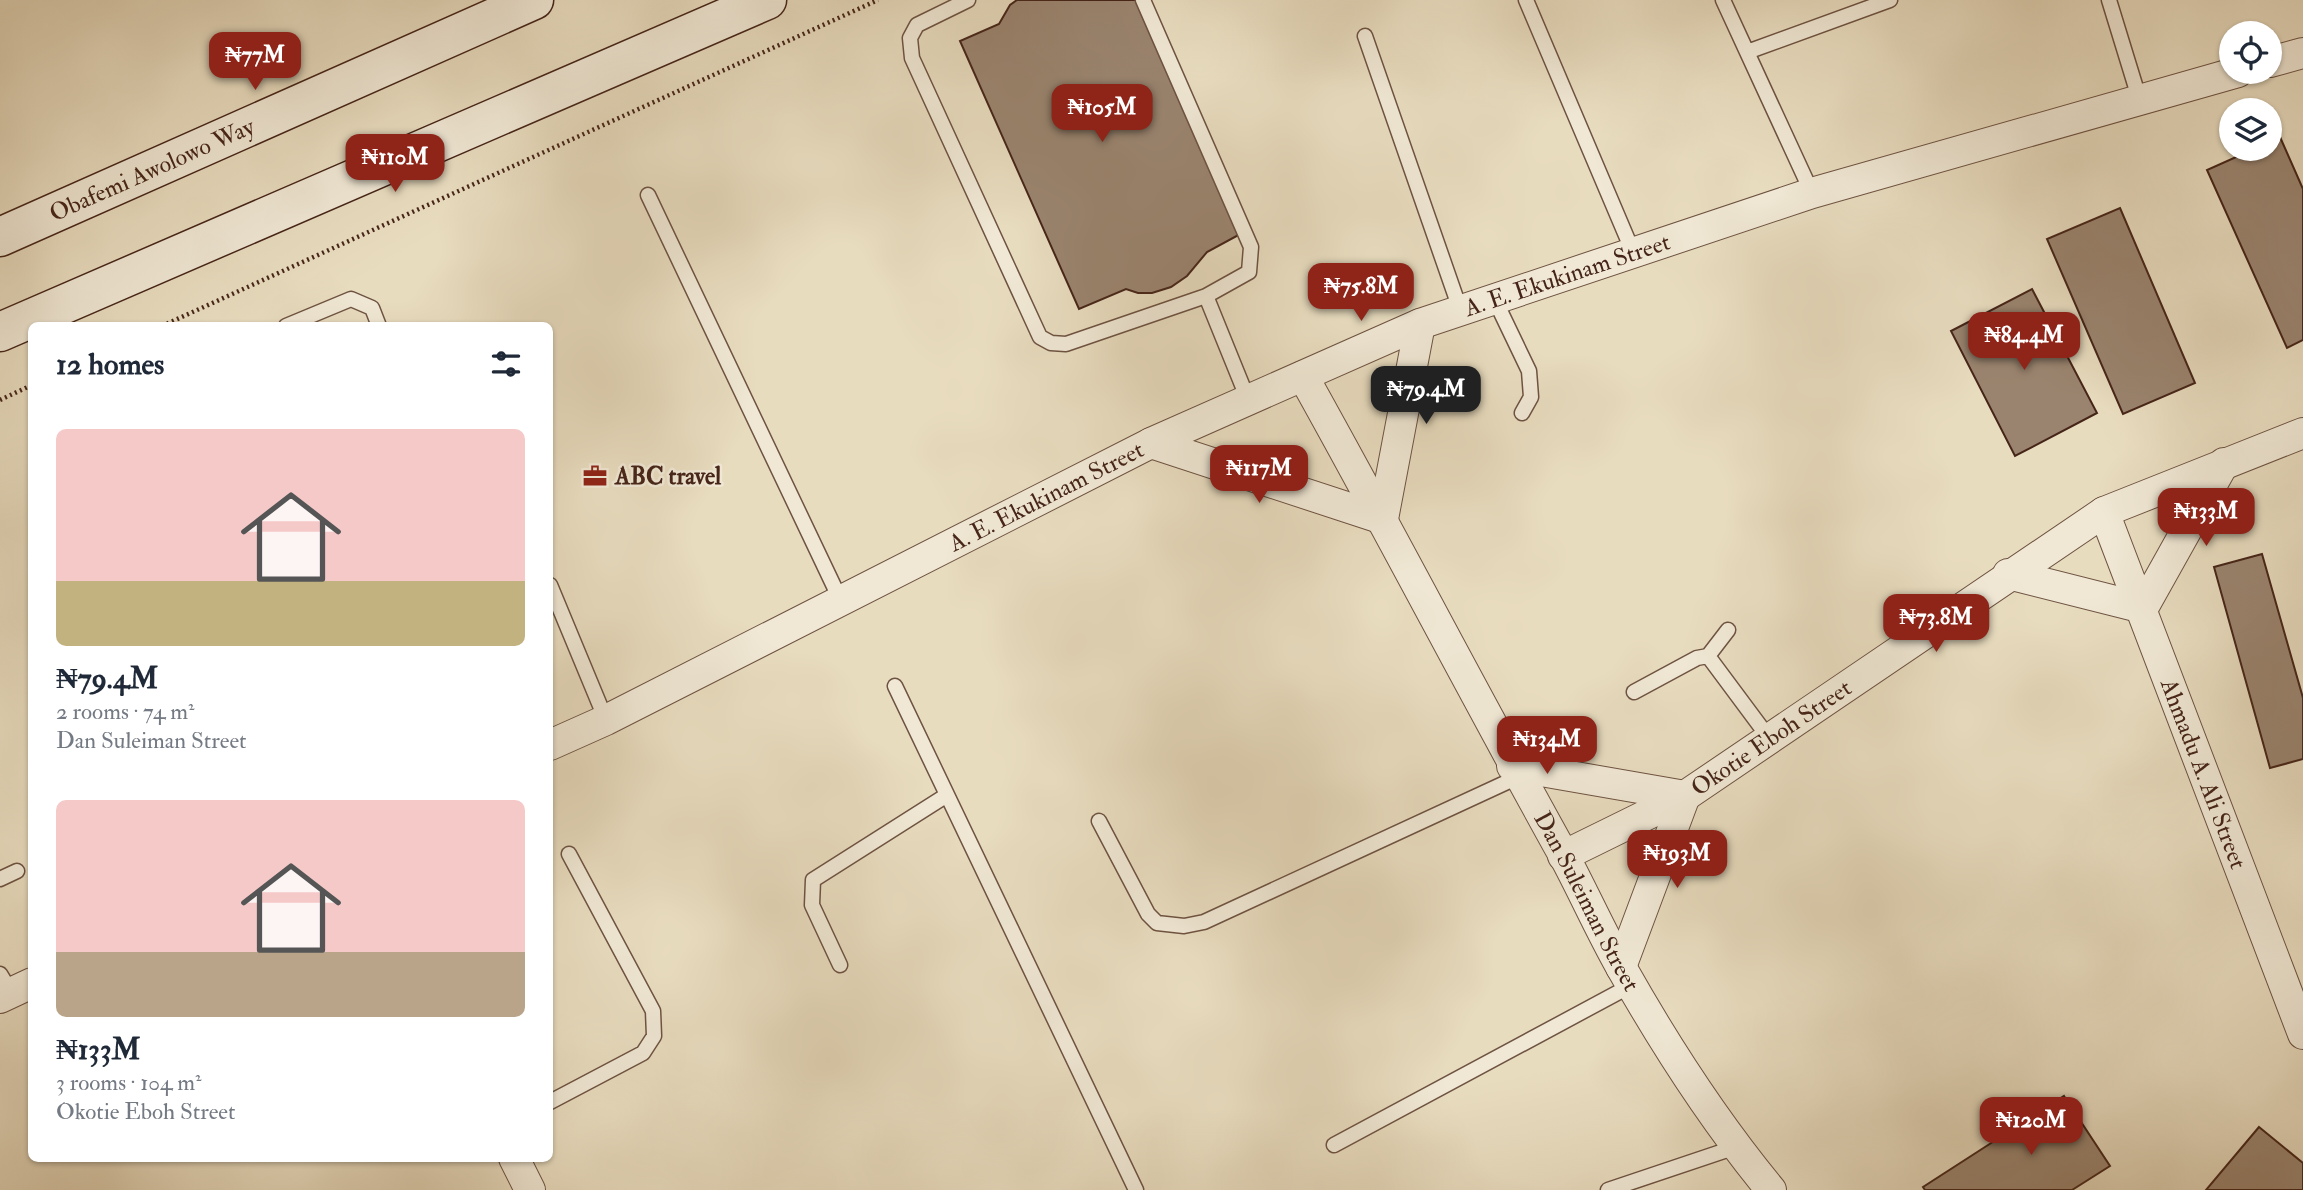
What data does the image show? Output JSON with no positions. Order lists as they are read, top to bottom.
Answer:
{
  "streets": {
    "main road": ["Obafemi Awolowo Way"],
    "street": [
      "A. E. Ekukinam Street",
      "Okotie Eboh Street",
      "Ahmadu A. Ali Street",
      "Dan Suleiman Street"
    ]
  },
  "crossings": [
    ["A. E. Ekukinam Street", "Dan Suleiman Street"],
    ["Okotie Eboh Street", "Ahmadu A. Ali Street"],
    ["Okotie Eboh Street", "Dan Suleiman Street"]
  ],
  "places": {
    "office": ["ABC travel"]
  },
  "page": {
    "price": [
      "₦77M",
      "₦105M",
      "₦110M",
      "₦75.8M",
      "₦84.4M",
      "₦79.4M",
      "₦117M",
      "₦133M",
      "₦73.8M",
      "₦134M",
      "₦193M",
      "₦120M"
    ],
    "heading": "12 homes",
    "list": [
      {
        "name": "₦79.4M",
        "note": "2 rooms · 74 m² · Dan Suleiman Street"
      },
      {
        "name": "₦133M",
        "note": "3 rooms · 104 m² · Okotie Eboh Street"
      }
    ]
  }
}
